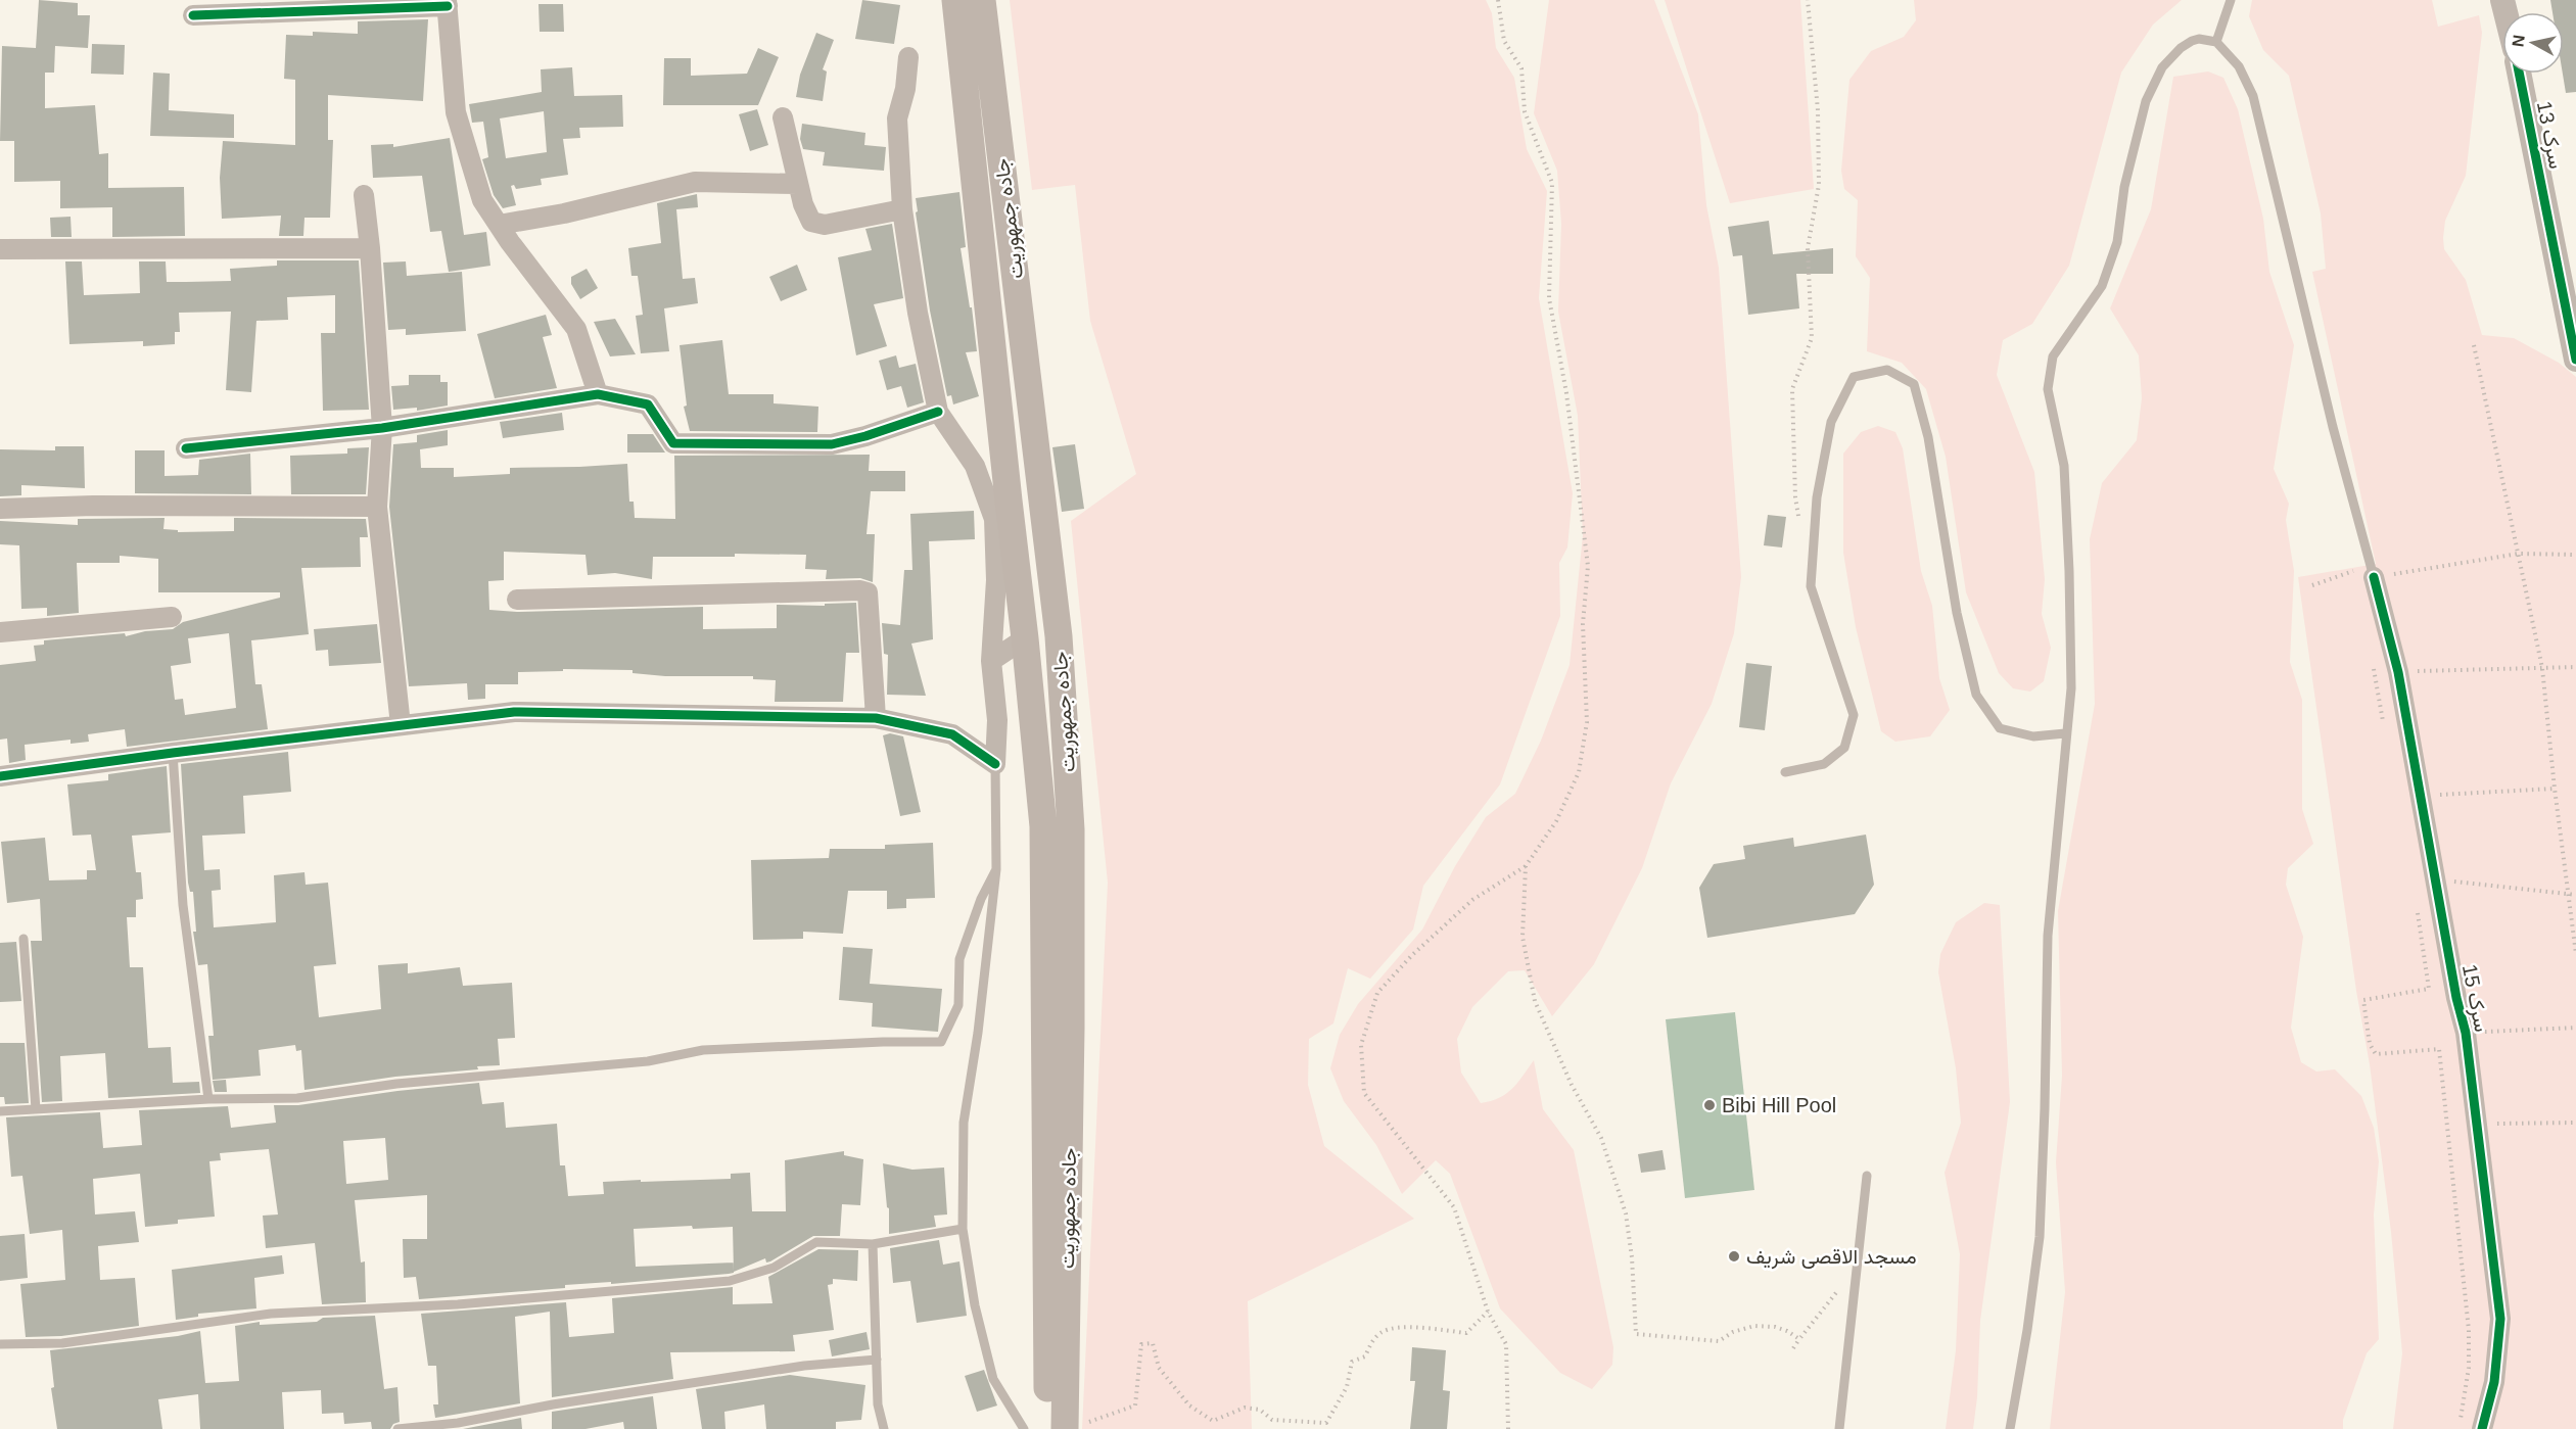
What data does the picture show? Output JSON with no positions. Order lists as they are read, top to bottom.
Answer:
{
  "streets": {
    "main road": ["جاده جمهوریت"],
    "street": ["سرک 13", "سرک 15"]
  },
  "places": ["Bibi Hill Pool", "مسجد الاقصی شریف"],
  "north": "left"
}
